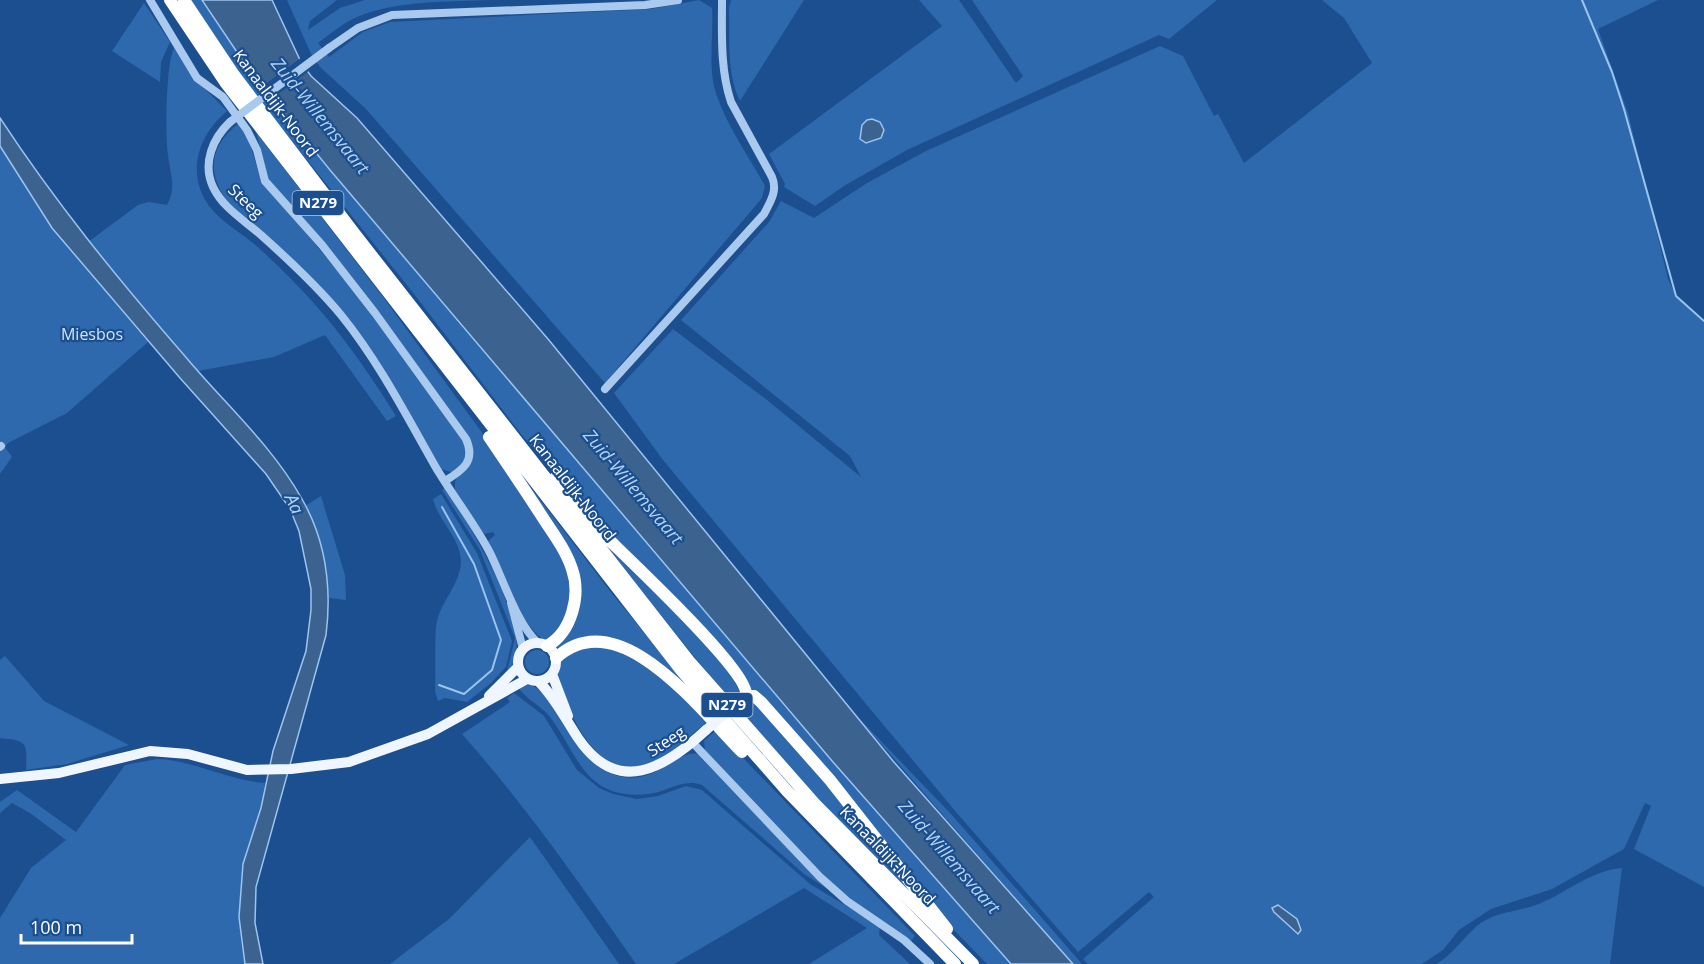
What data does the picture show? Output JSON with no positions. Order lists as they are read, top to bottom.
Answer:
{
  "streets": {
    "highway": ["Kanaaldijk-Noord", "N279"],
    "main road": ["Steeg"]
  },
  "crossings": [
    ["Kanaaldijk-Noord", "N279"],
    ["Steeg", "N279"]
  ],
  "water": ["Zuid-Willemsvaart", "Aa"],
  "parks": ["Miesbos"],
  "scale_bar": "100 m"
}
